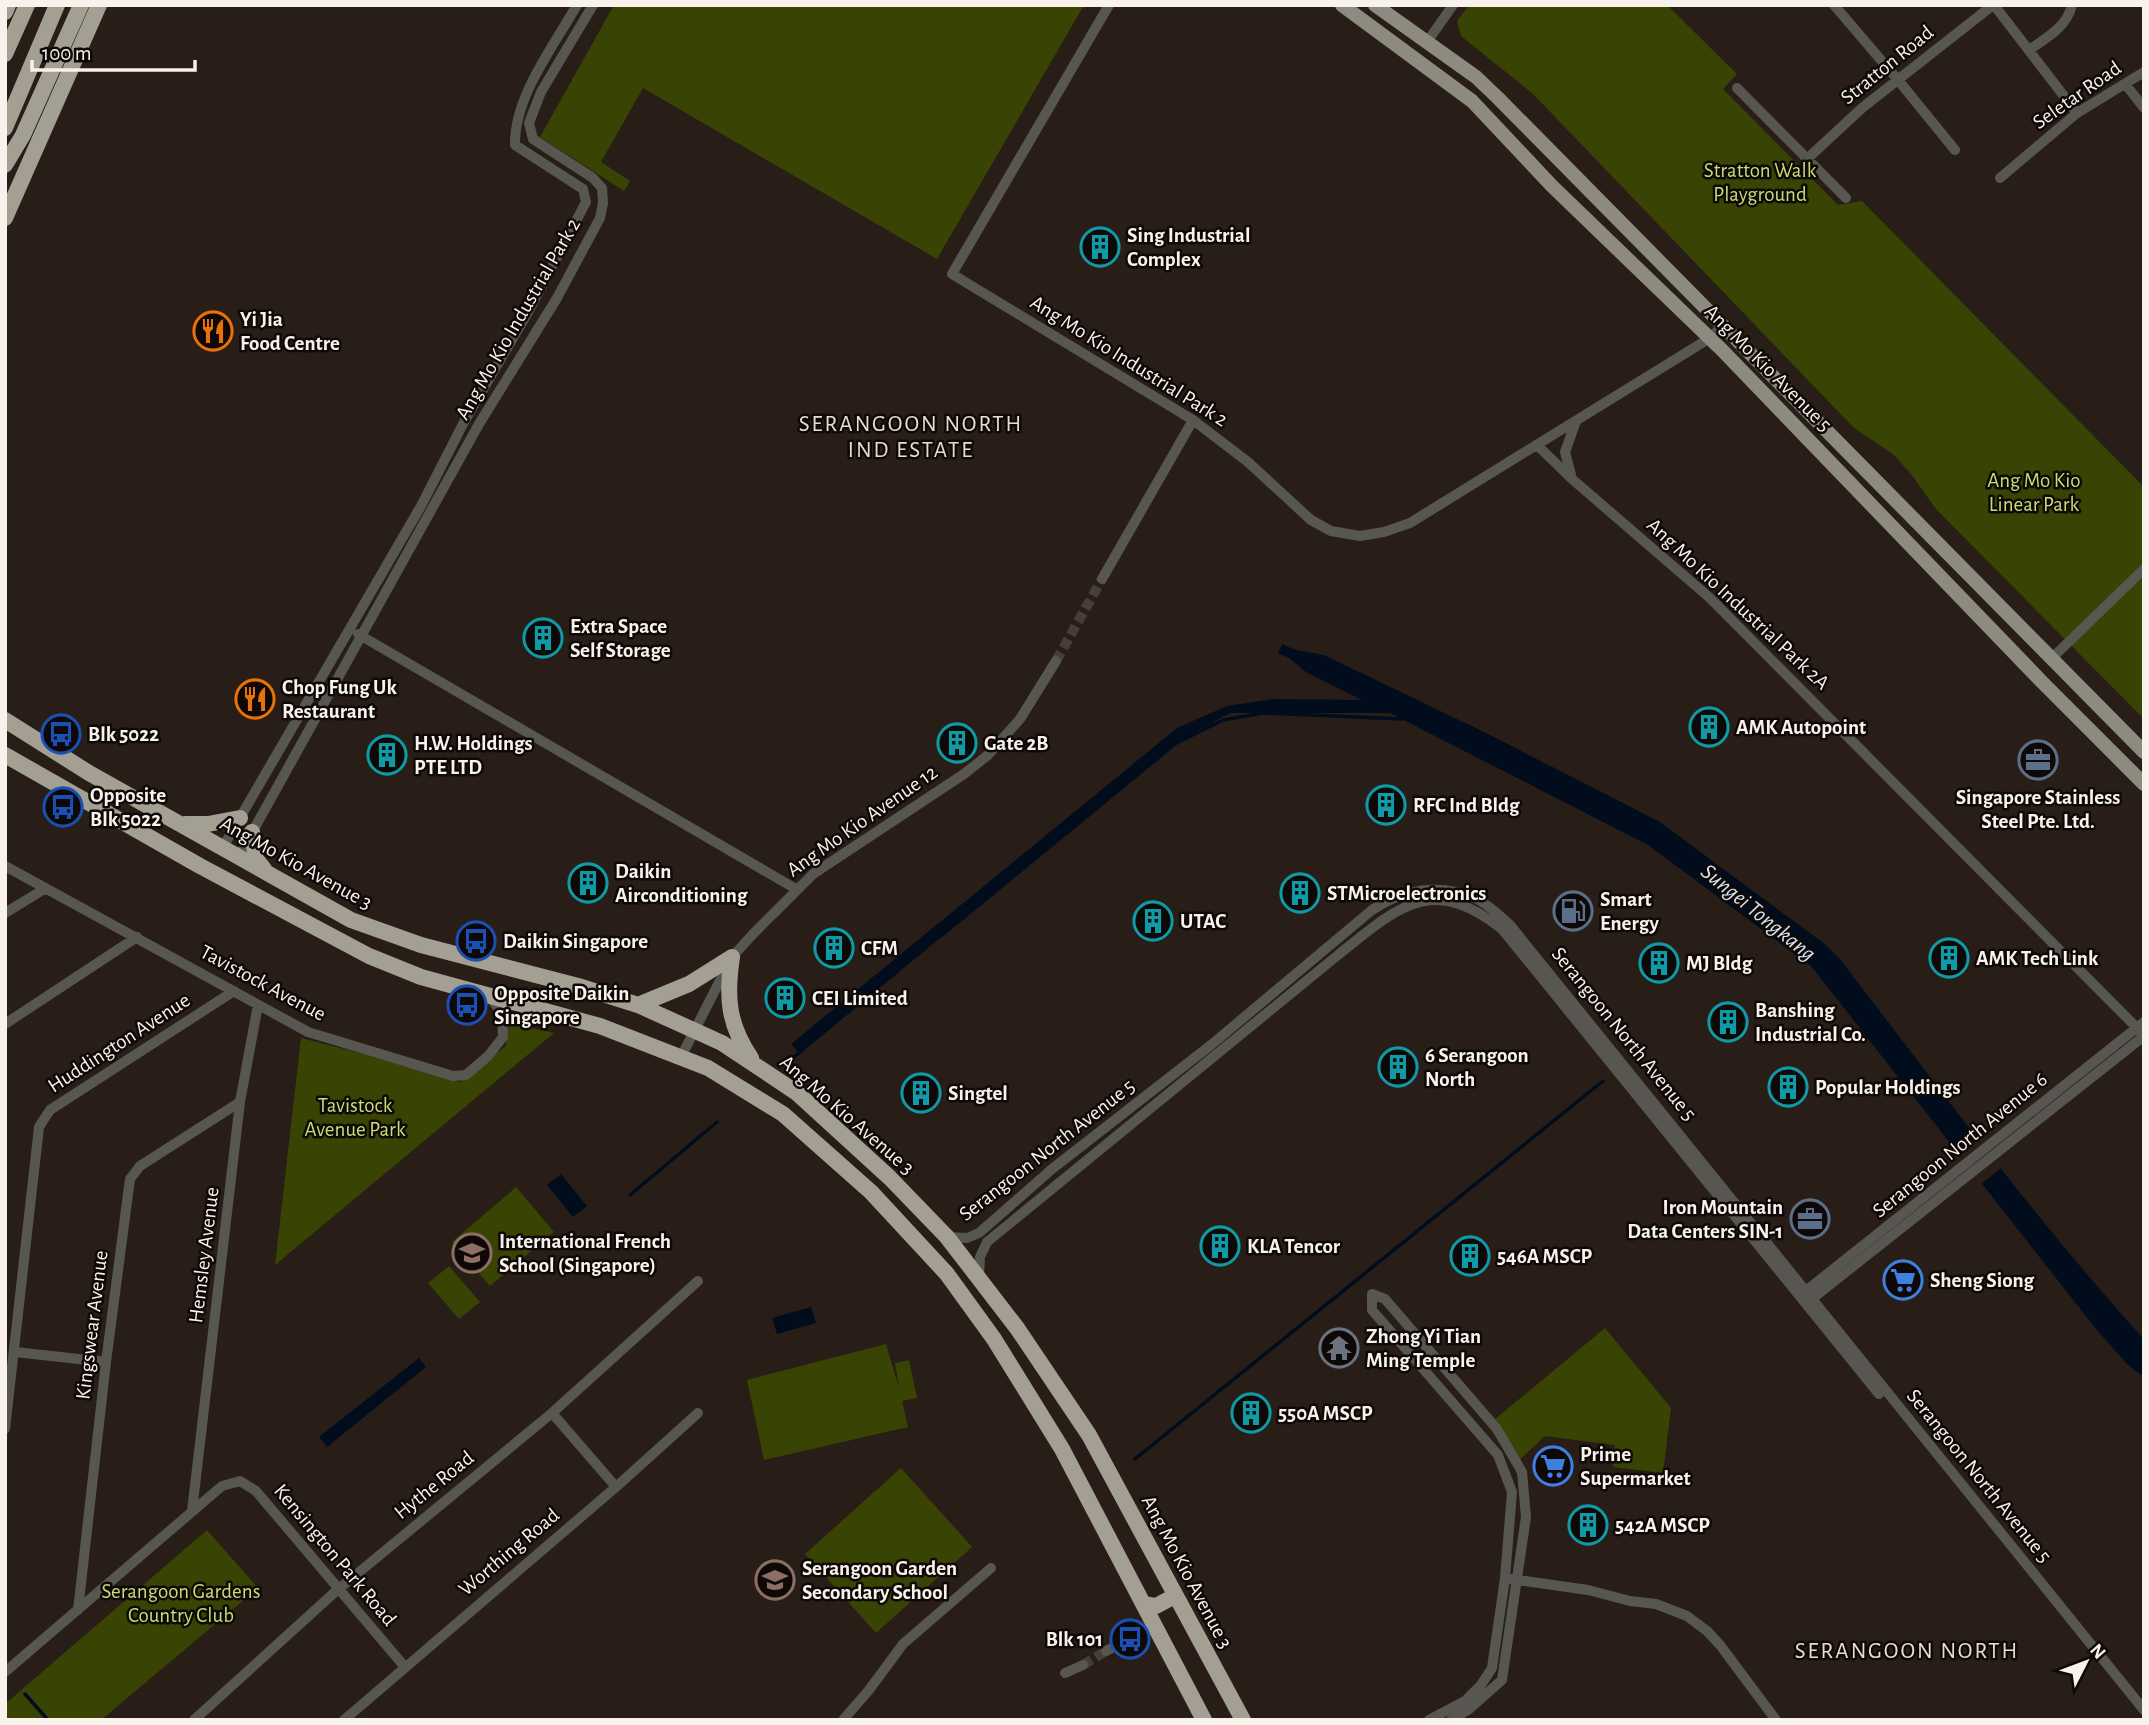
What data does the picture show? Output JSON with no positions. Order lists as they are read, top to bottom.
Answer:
{
  "streets": {
    "highway": ["Ang Mo Kio Avenue 3"],
    "main road": ["Ang Mo Kio Avenue 5"],
    "street": [
      "Stratton Road",
      "Seletar Road",
      "Ang Mo Kio Industrial Park 2",
      "Ang Mo Kio Industrial Park 2A",
      "Ang Mo Kio Avenue 12",
      "Tavistock Avenue",
      "Serangoon North Avenue 5",
      "Huddington Avenue",
      "Serangoon North Avenue 6",
      "Hemsley Avenue",
      "Kingswear Avenue",
      "Hythe Road",
      "Worthing Road",
      "Kensington Park Road"
    ]
  },
  "crossings": [
    ["Stratton Road", "Seletar Road"],
    ["Ang Mo Kio Industrial Park 2", "Ang Mo Kio Avenue 5"],
    ["Ang Mo Kio Industrial Park 2", "Ang Mo Kio Industrial Park 2A"],
    ["Ang Mo Kio Industrial Park 2", "Ang Mo Kio Avenue 3"],
    ["Ang Mo Kio Industrial Park 2A", "Serangoon North Avenue 6"],
    ["Ang Mo Kio Avenue 12", "Ang Mo Kio Avenue 3"],
    ["Ang Mo Kio Avenue 3", "Tavistock Avenue"],
    ["Ang Mo Kio Avenue 3", "Serangoon North Avenue 5"],
    ["Tavistock Avenue", "Huddington Avenue"],
    ["Tavistock Avenue", "Hemsley Avenue"],
    ["Serangoon North Avenue 5", "Serangoon North Avenue 6"],
    ["Hemsley Avenue", "Kingswear Avenue"],
    ["Hemsley Avenue", "Kensington Park Road"],
    ["Kingswear Avenue", "Kensington Park Road"],
    ["Hythe Road", "Kensington Park Road"],
    ["Worthing Road", "Kensington Park Road"]
  ],
  "districts": ["SERANGOON NORTH IND ESTATE", "SERANGOON NORTH"],
  "water": ["Sungei Tongkang"],
  "parks": [
    "Stratton Walk Playground",
    "Ang Mo Kio Linear Park",
    "Tavistock Avenue Park",
    "Serangoon Gardens Country Club"
  ],
  "places": {
    "building": [
      "Sing Industrial Complex",
      "Extra Space Self Storage",
      "AMK Autopoint",
      "Gate 2B",
      "H.W. Holdings PTE LTD",
      "RFC Ind Bldg",
      "Daikin Airconditioning",
      "STMicroelectronics",
      "UTAC",
      "CFM",
      "AMK Tech Link",
      "MJ Bldg",
      "CEI Limited",
      "Banshing Industrial Co.",
      "6 Serangoon North",
      "Popular Holdings",
      "Singtel",
      "KLA Tencor",
      "546A MSCP",
      "550A MSCP",
      "542A MSCP"
    ],
    "restaurant": ["Yi Jia Food Centre", "Chop Fung Uk Restaurant"],
    "bus stop": [
      "Blk 5022",
      "Opposite Blk 5022",
      "Daikin Singapore",
      "Opposite Daikin Singapore",
      "Blk 101"
    ],
    "office": ["Singapore Stainless Steel Pte. Ltd.", "Iron Mountain Data Centers SIN-1"],
    "fuel station": ["Smart Energy"],
    "school or university": ["International French School (Singapore)", "Serangoon Garden Secondary School"],
    "supermarket": ["Sheng Siong", "Prime Supermarket"],
    "temple": ["Zhong Yi Tian Ming Temple"]
  },
  "scale_bar": "100 m",
  "north": "top right"
}
